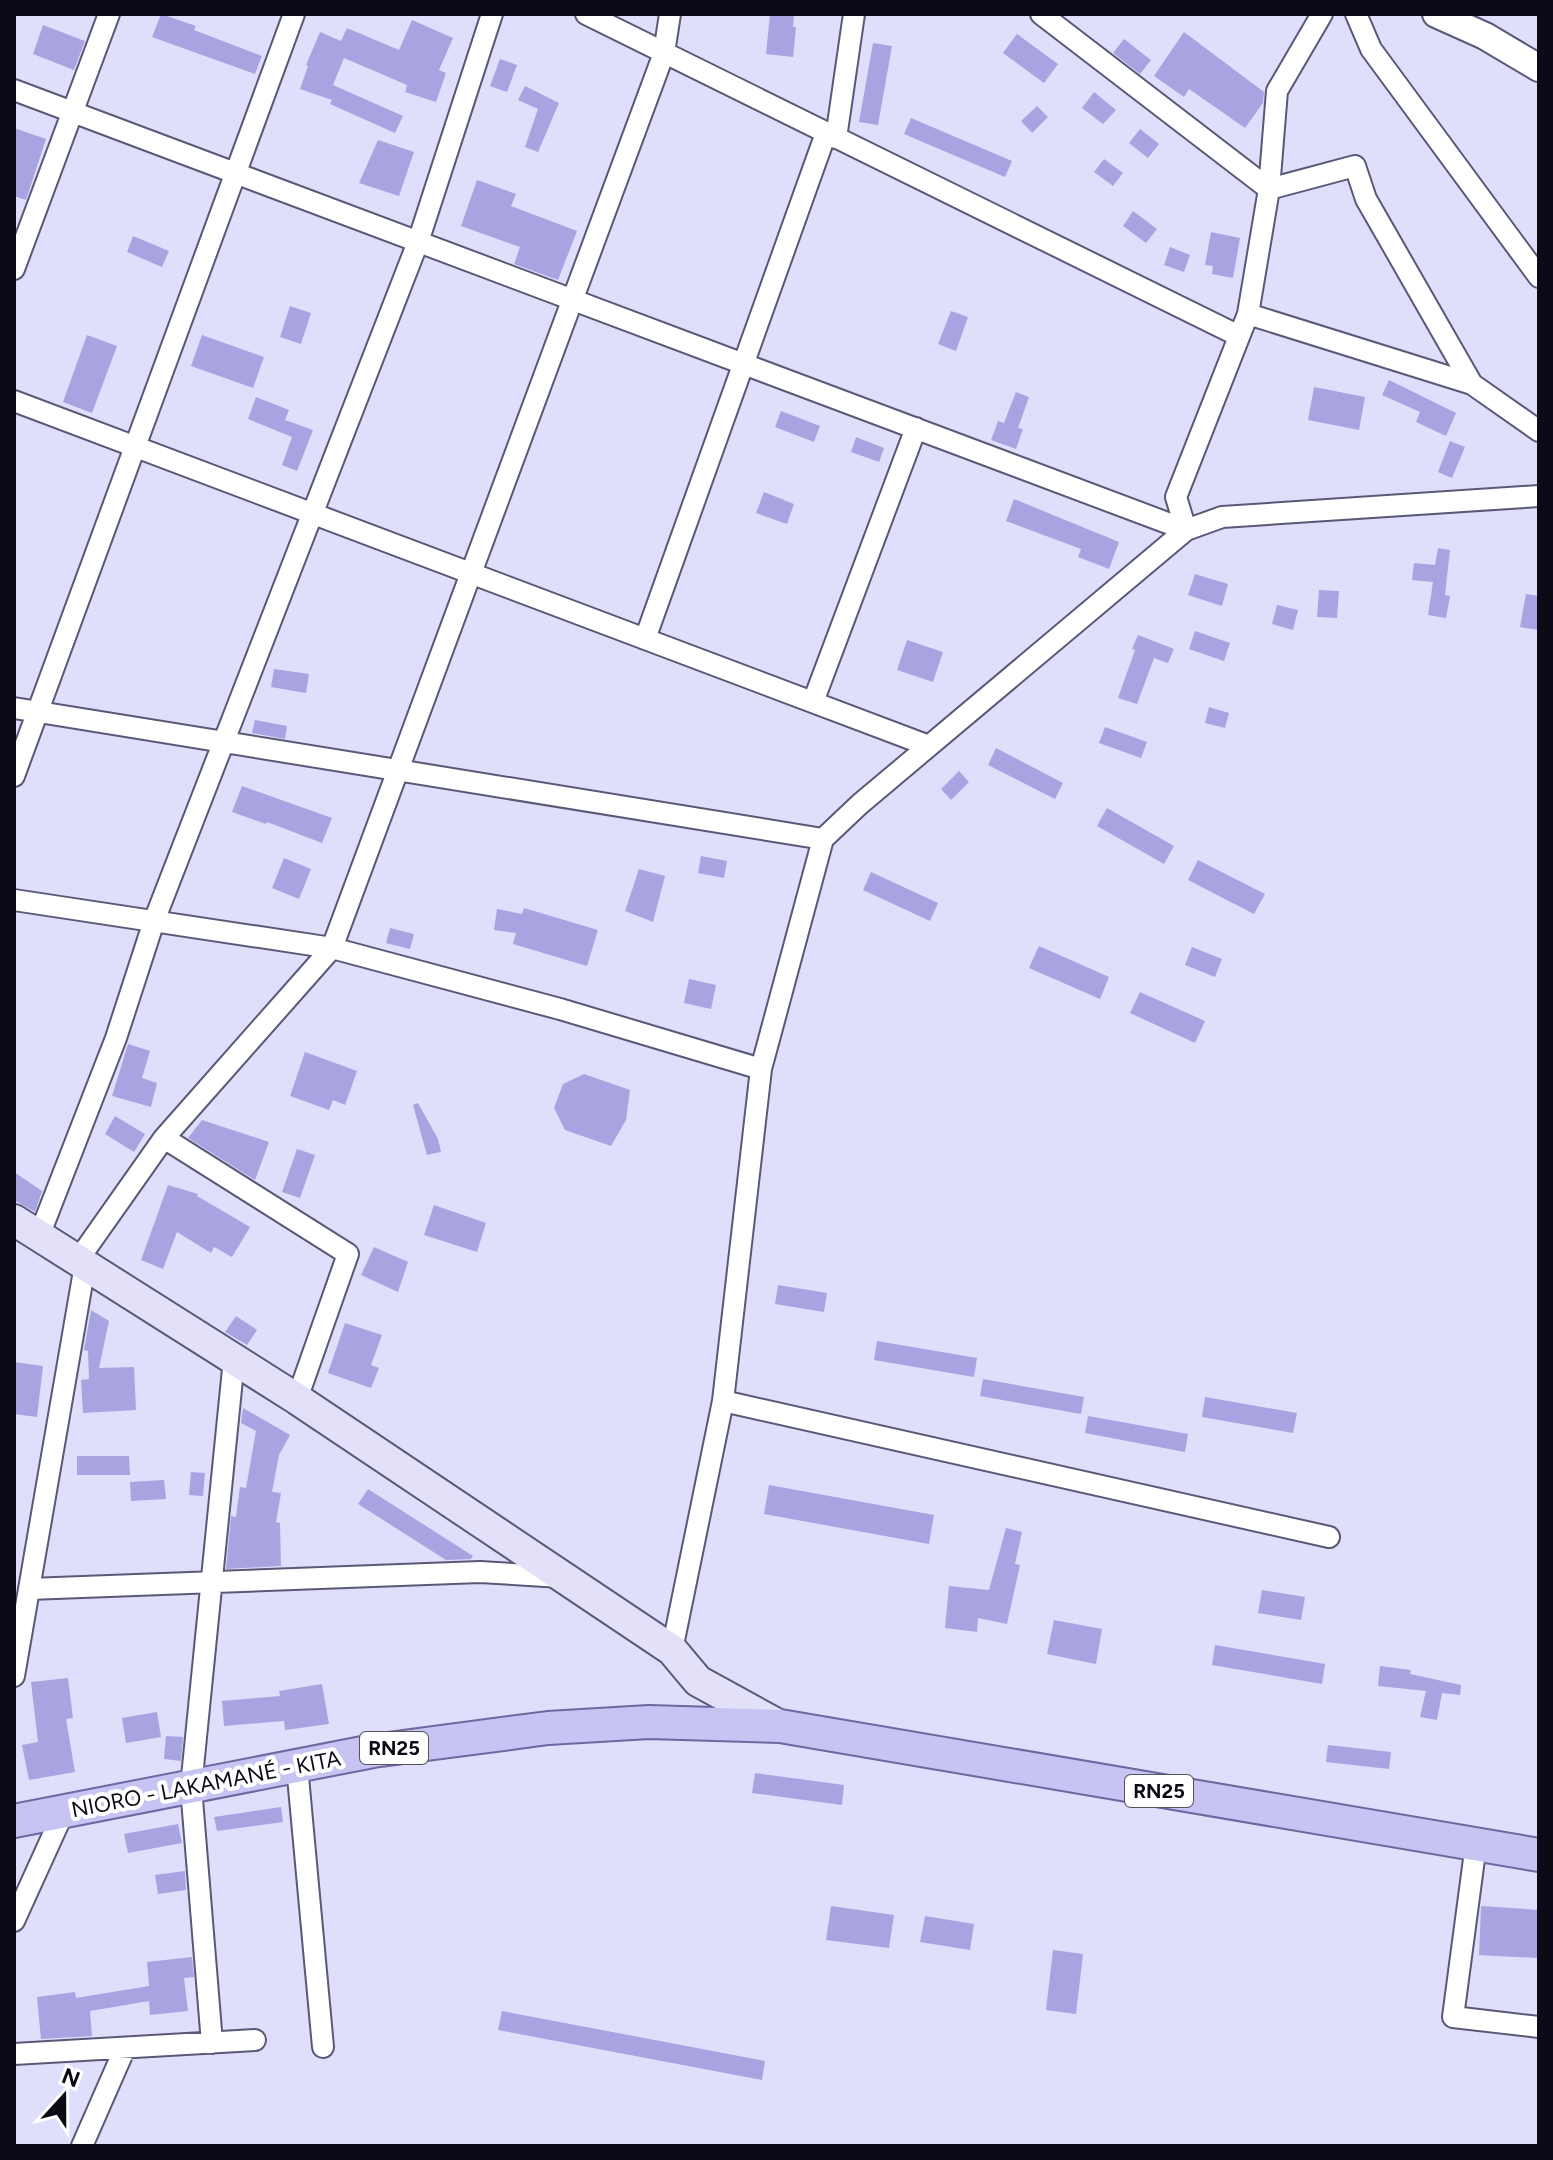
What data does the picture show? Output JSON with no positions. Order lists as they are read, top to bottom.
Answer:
{
  "streets": {
    "main road": ["RN25", "NIORO - LAKAMANÉ - KITA"]
  },
  "crossings": [
    ["RN25", "NIORO - LAKAMANÉ - KITA"]
  ],
  "north": "top"
}
